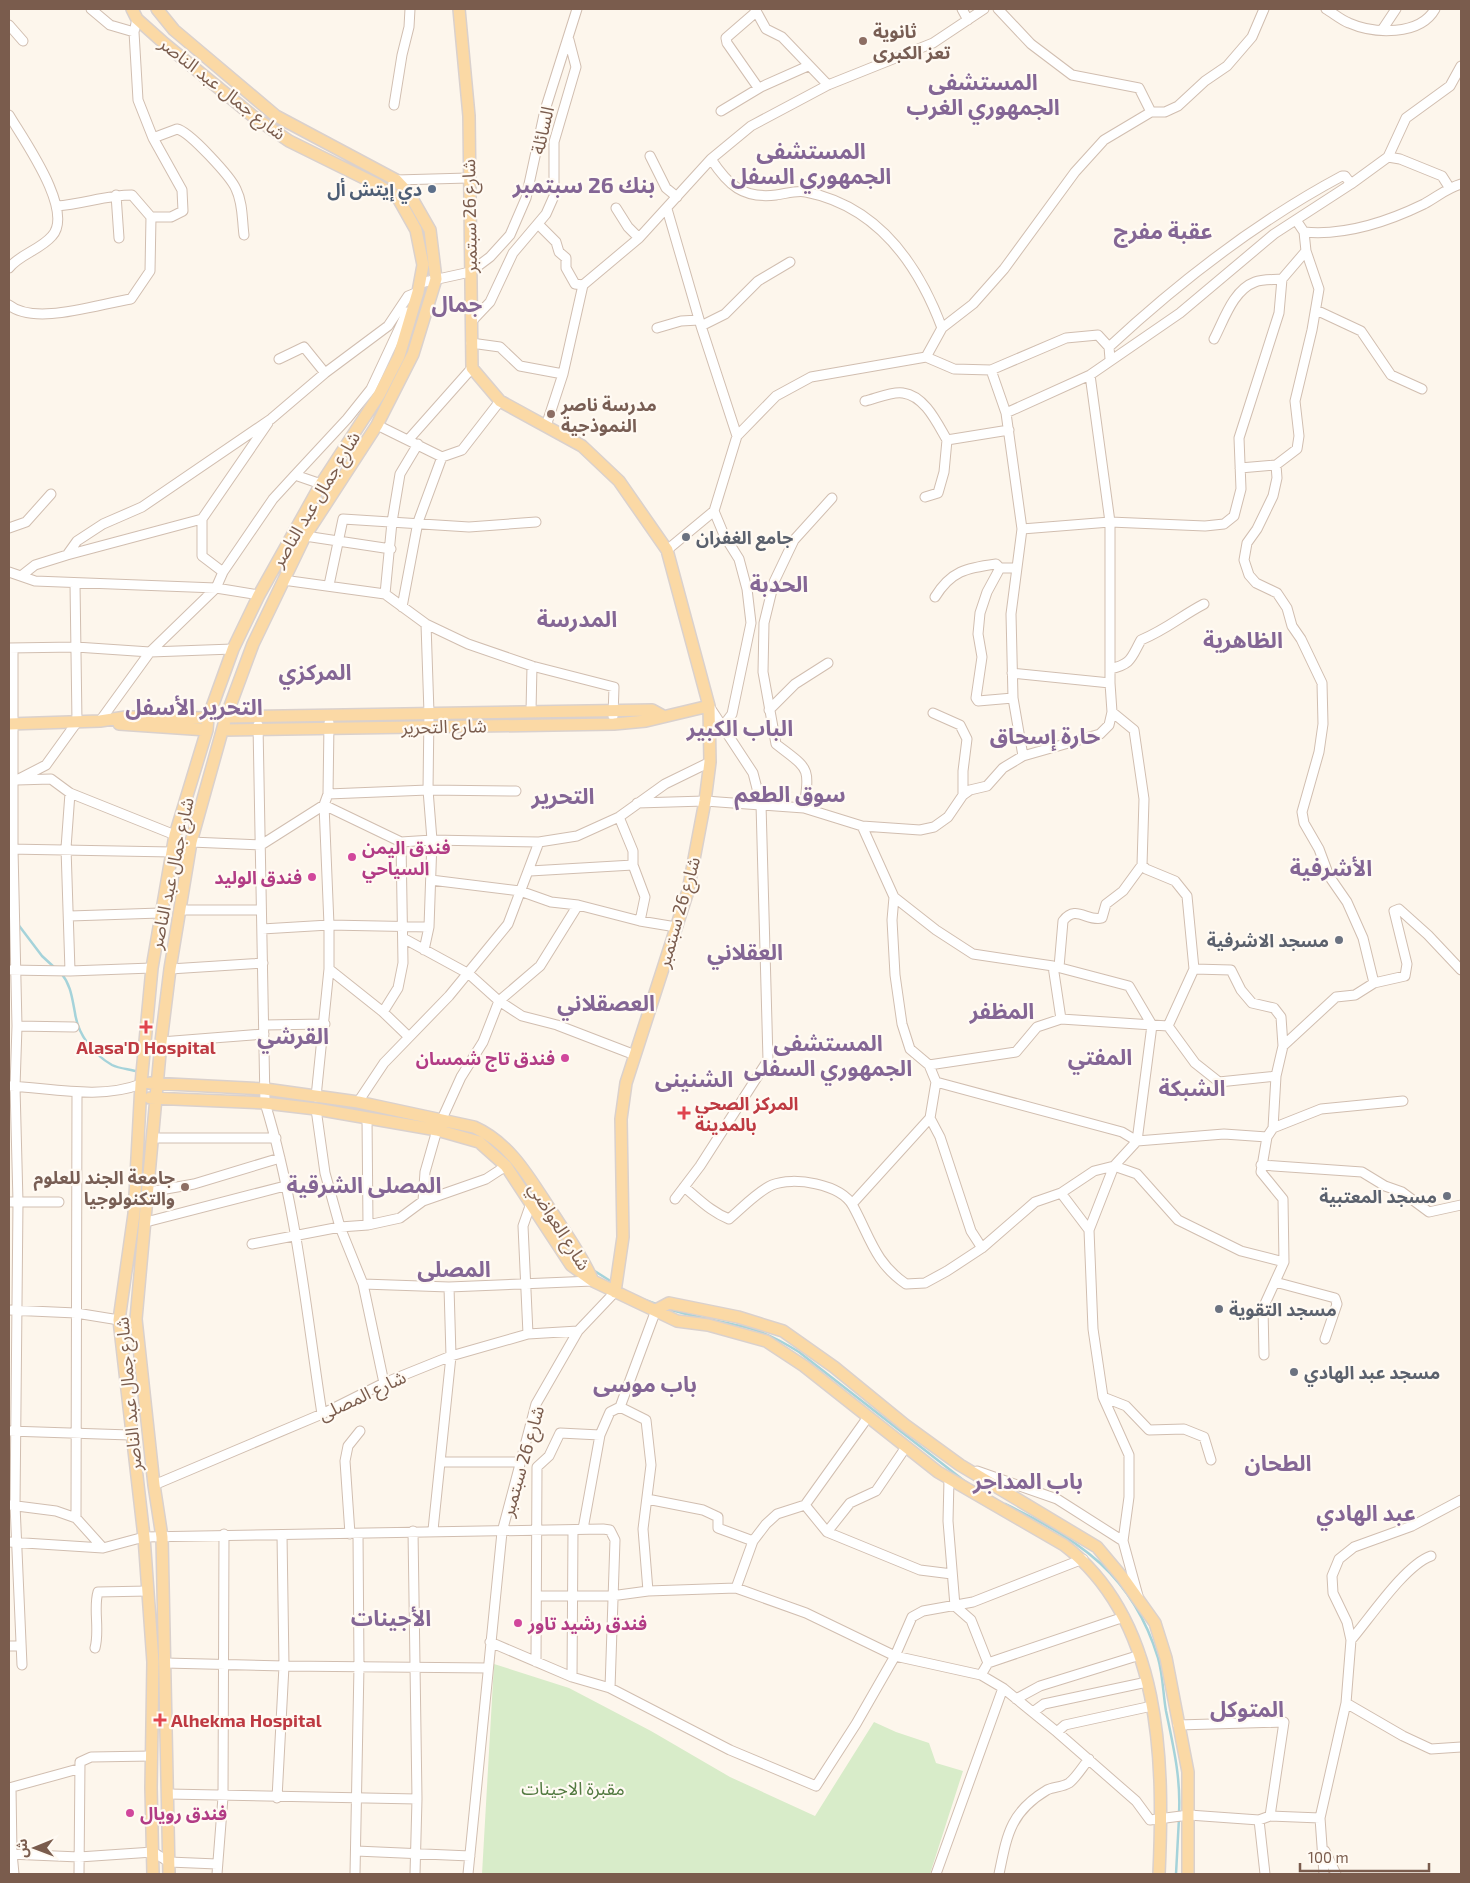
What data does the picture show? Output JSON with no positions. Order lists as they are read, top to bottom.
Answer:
{
  "streets": {
    "main road": [
      "شارع جمال عبد الناصر",
      "شارع 26 سبتمبر",
      "شارع التحرير",
      "شارع العواضي"
    ],
    "street": ["السائلة", "شارع المصلى"]
  },
  "crossings": [
    ["شارع جمال عبد الناصر", "السائلة"],
    ["شارع جمال عبد الناصر", "شارع التحرير"],
    ["شارع جمال عبد الناصر", "شارع العواضي"],
    ["شارع جمال عبد الناصر", "شارع المصلى"],
    ["السائلة", "شارع 26 سبتمبر"],
    ["شارع 26 سبتمبر", "شارع التحرير"],
    ["شارع 26 سبتمبر", "شارع المصلى"]
  ],
  "districts": [
    "المستشفى الجمهوري الغرب",
    "المستشفى الجمهوري السفل",
    "بنك 26 سبتمبر",
    "عقبة مفرج",
    "جمال",
    "الحدبة",
    "المدرسة",
    "الظاهرية",
    "المركزي",
    "التحرير الأسفل",
    "الباب الكبير",
    "حارة إسحاق",
    "سوق الطعم",
    "التحرير",
    "الأشرفية",
    "العقلاني",
    "العصقلاني",
    "المظفر",
    "القرشي",
    "المستشفى الجمهوري السفلى",
    "المفتي",
    "الشنينى",
    "الشبكة",
    "المصلى الشرقية",
    "المصلى",
    "باب موسى",
    "الطحان",
    "باب المداجر",
    "عبد الهادي",
    "الأجينات",
    "المتوكل"
  ],
  "parks": ["مقبرة الاجينات"],
  "places": {
    "other": [
      "ثانوية تعز الكبرى",
      "دي إيتش أل",
      "مدرسة ناصر النموذجية",
      "جامع الغفران",
      "فندق اليمن السياحي",
      "فندق الوليد",
      "مسجد الاشرفية",
      "فندق تاج شمسان",
      "جامعة الجند للعلوم والتكنولوجيا",
      "مسجد المعتبية",
      "مسجد التقوية",
      "مسجد عبد الهادي",
      "فندق رشيد تاور",
      "فندق رويال"
    ],
    "health": ["Alasa'D Hospital", "المركز الصحي بالمدينة", "Alhekma Hospital"]
  },
  "scale_bar": "100 m",
  "north": "left"
}
